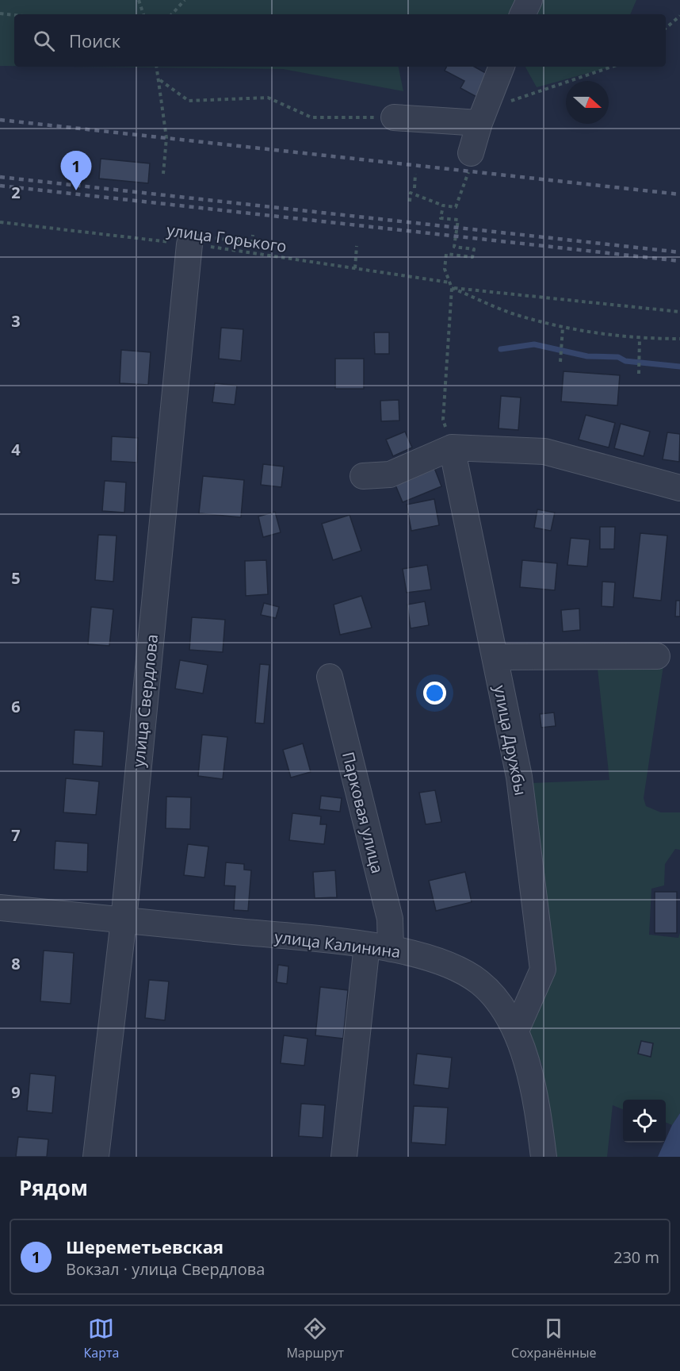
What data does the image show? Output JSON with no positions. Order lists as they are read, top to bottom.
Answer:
{
  "streets": {
    "street": [
      "улица Свердлова",
      "улица Дружбы",
      "Парковая улица",
      "улица Калинина"
    ],
    "path": ["улица Горького"]
  },
  "crossings": [
    ["улица Горького", "улица Свердлова"],
    ["улица Свердлова", "улица Калинина"],
    ["улица Дружбы", "улица Калинина"],
    ["Парковая улица", "улица Калинина"]
  ],
  "north": "right",
  "page": {
    "search": "Поиск",
    "pins": "1",
    "heading": "Рядом",
    "list": [
      {
        "mark": "1",
        "name": "Шереметьевская",
        "note": "Вокзал · улица Свердлова",
        "value": "230 m"
      }
    ],
    "nav": ["Карта", "Маршрут", "Сохранённые"]
  },
  "grid": {
    "rows": [
      "2",
      "3",
      "4",
      "5",
      "6",
      "7",
      "8",
      "9"
    ]
  }
}
